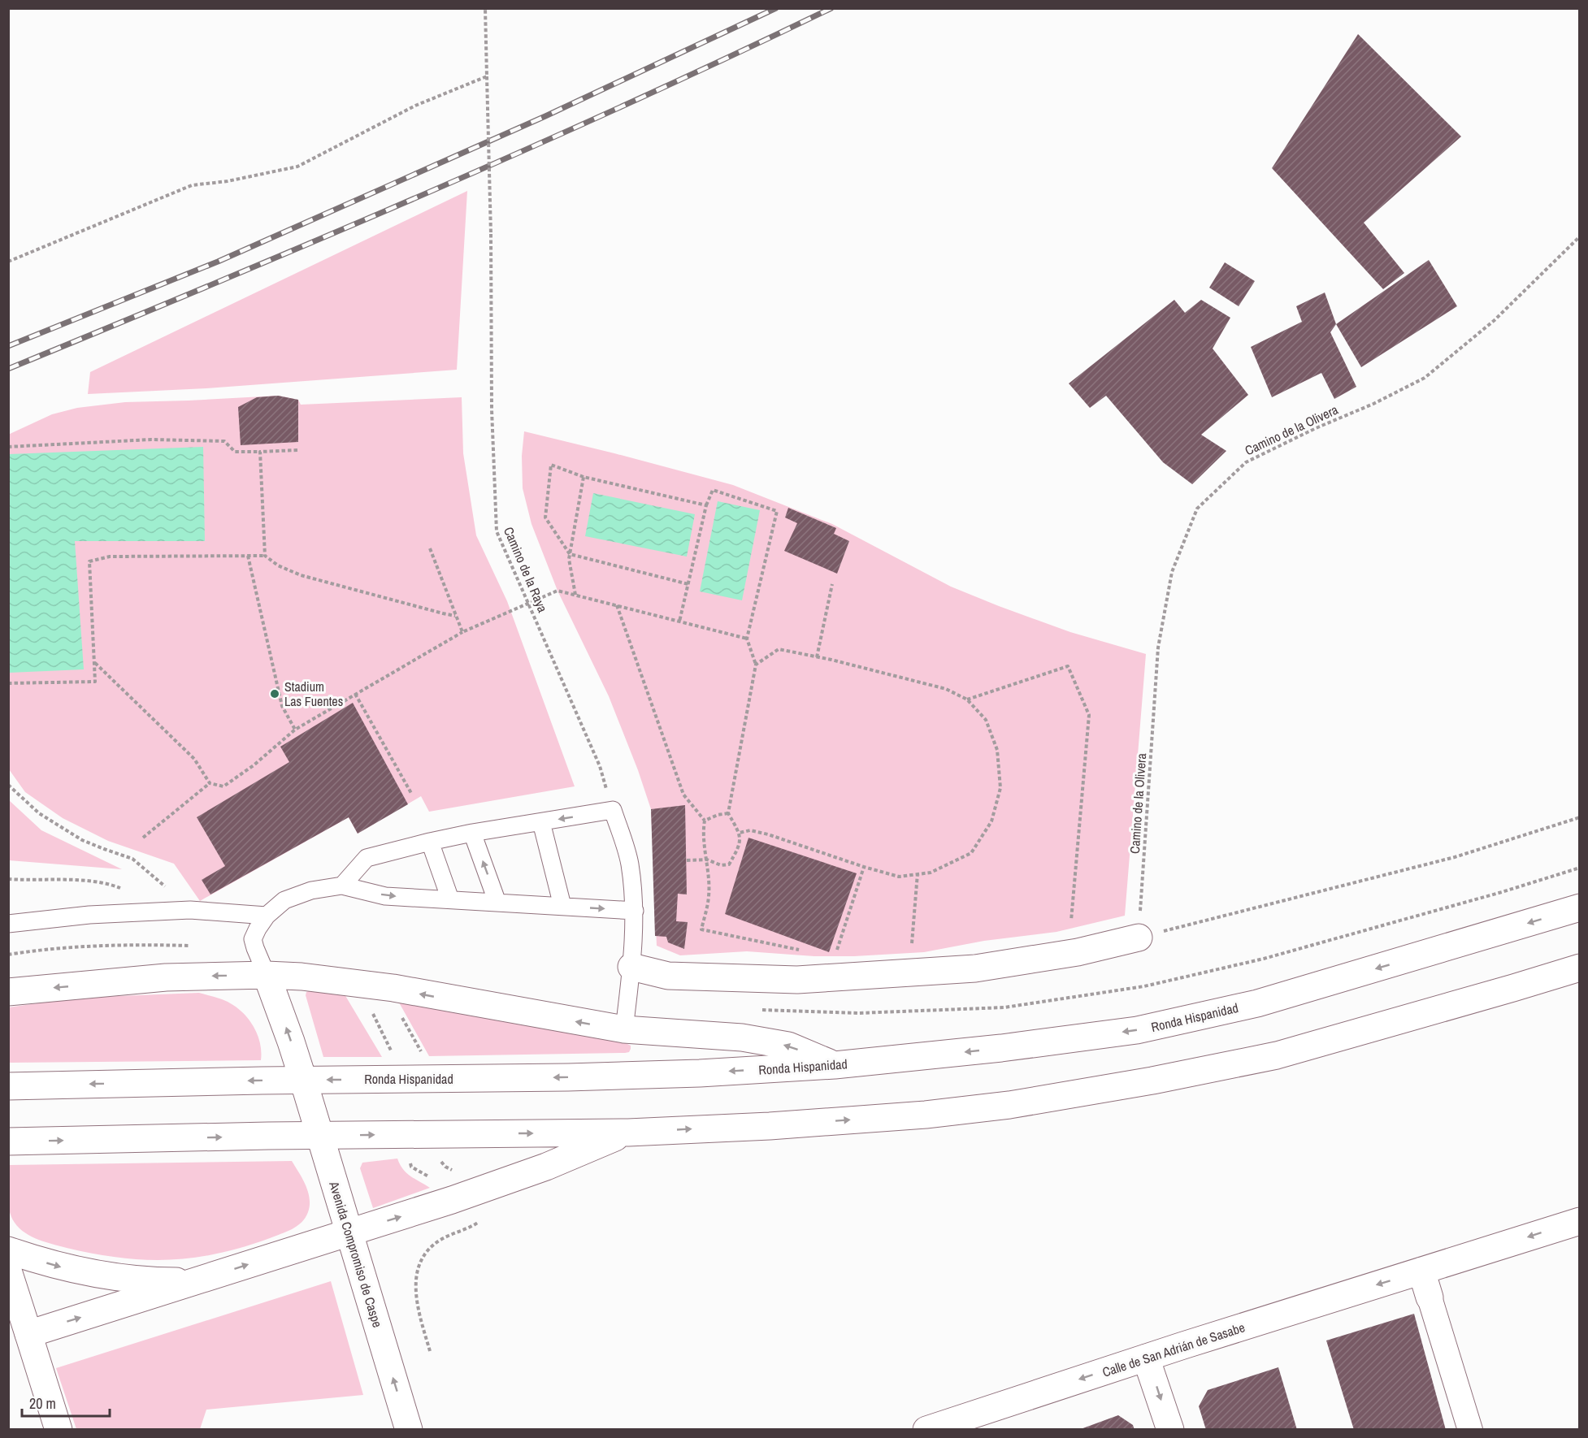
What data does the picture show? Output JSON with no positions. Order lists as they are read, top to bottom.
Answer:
{
  "streets": {
    "main road": ["Ronda Hispanidad", "Avenida Compromiso de Caspe", "Calle de San Adrián de Sasabe"],
    "path": ["Camino de la Olivera", "Camino de la Raya"]
  },
  "crossings": [
    ["Ronda Hispanidad", "Avenida Compromiso de Caspe"]
  ],
  "one_way": ["Avenida Compromiso de Caspe", "Calle de San Adrián de Sasabe"],
  "places": ["Stadium Las Fuentes"],
  "scale_bar": "20 m"
}
